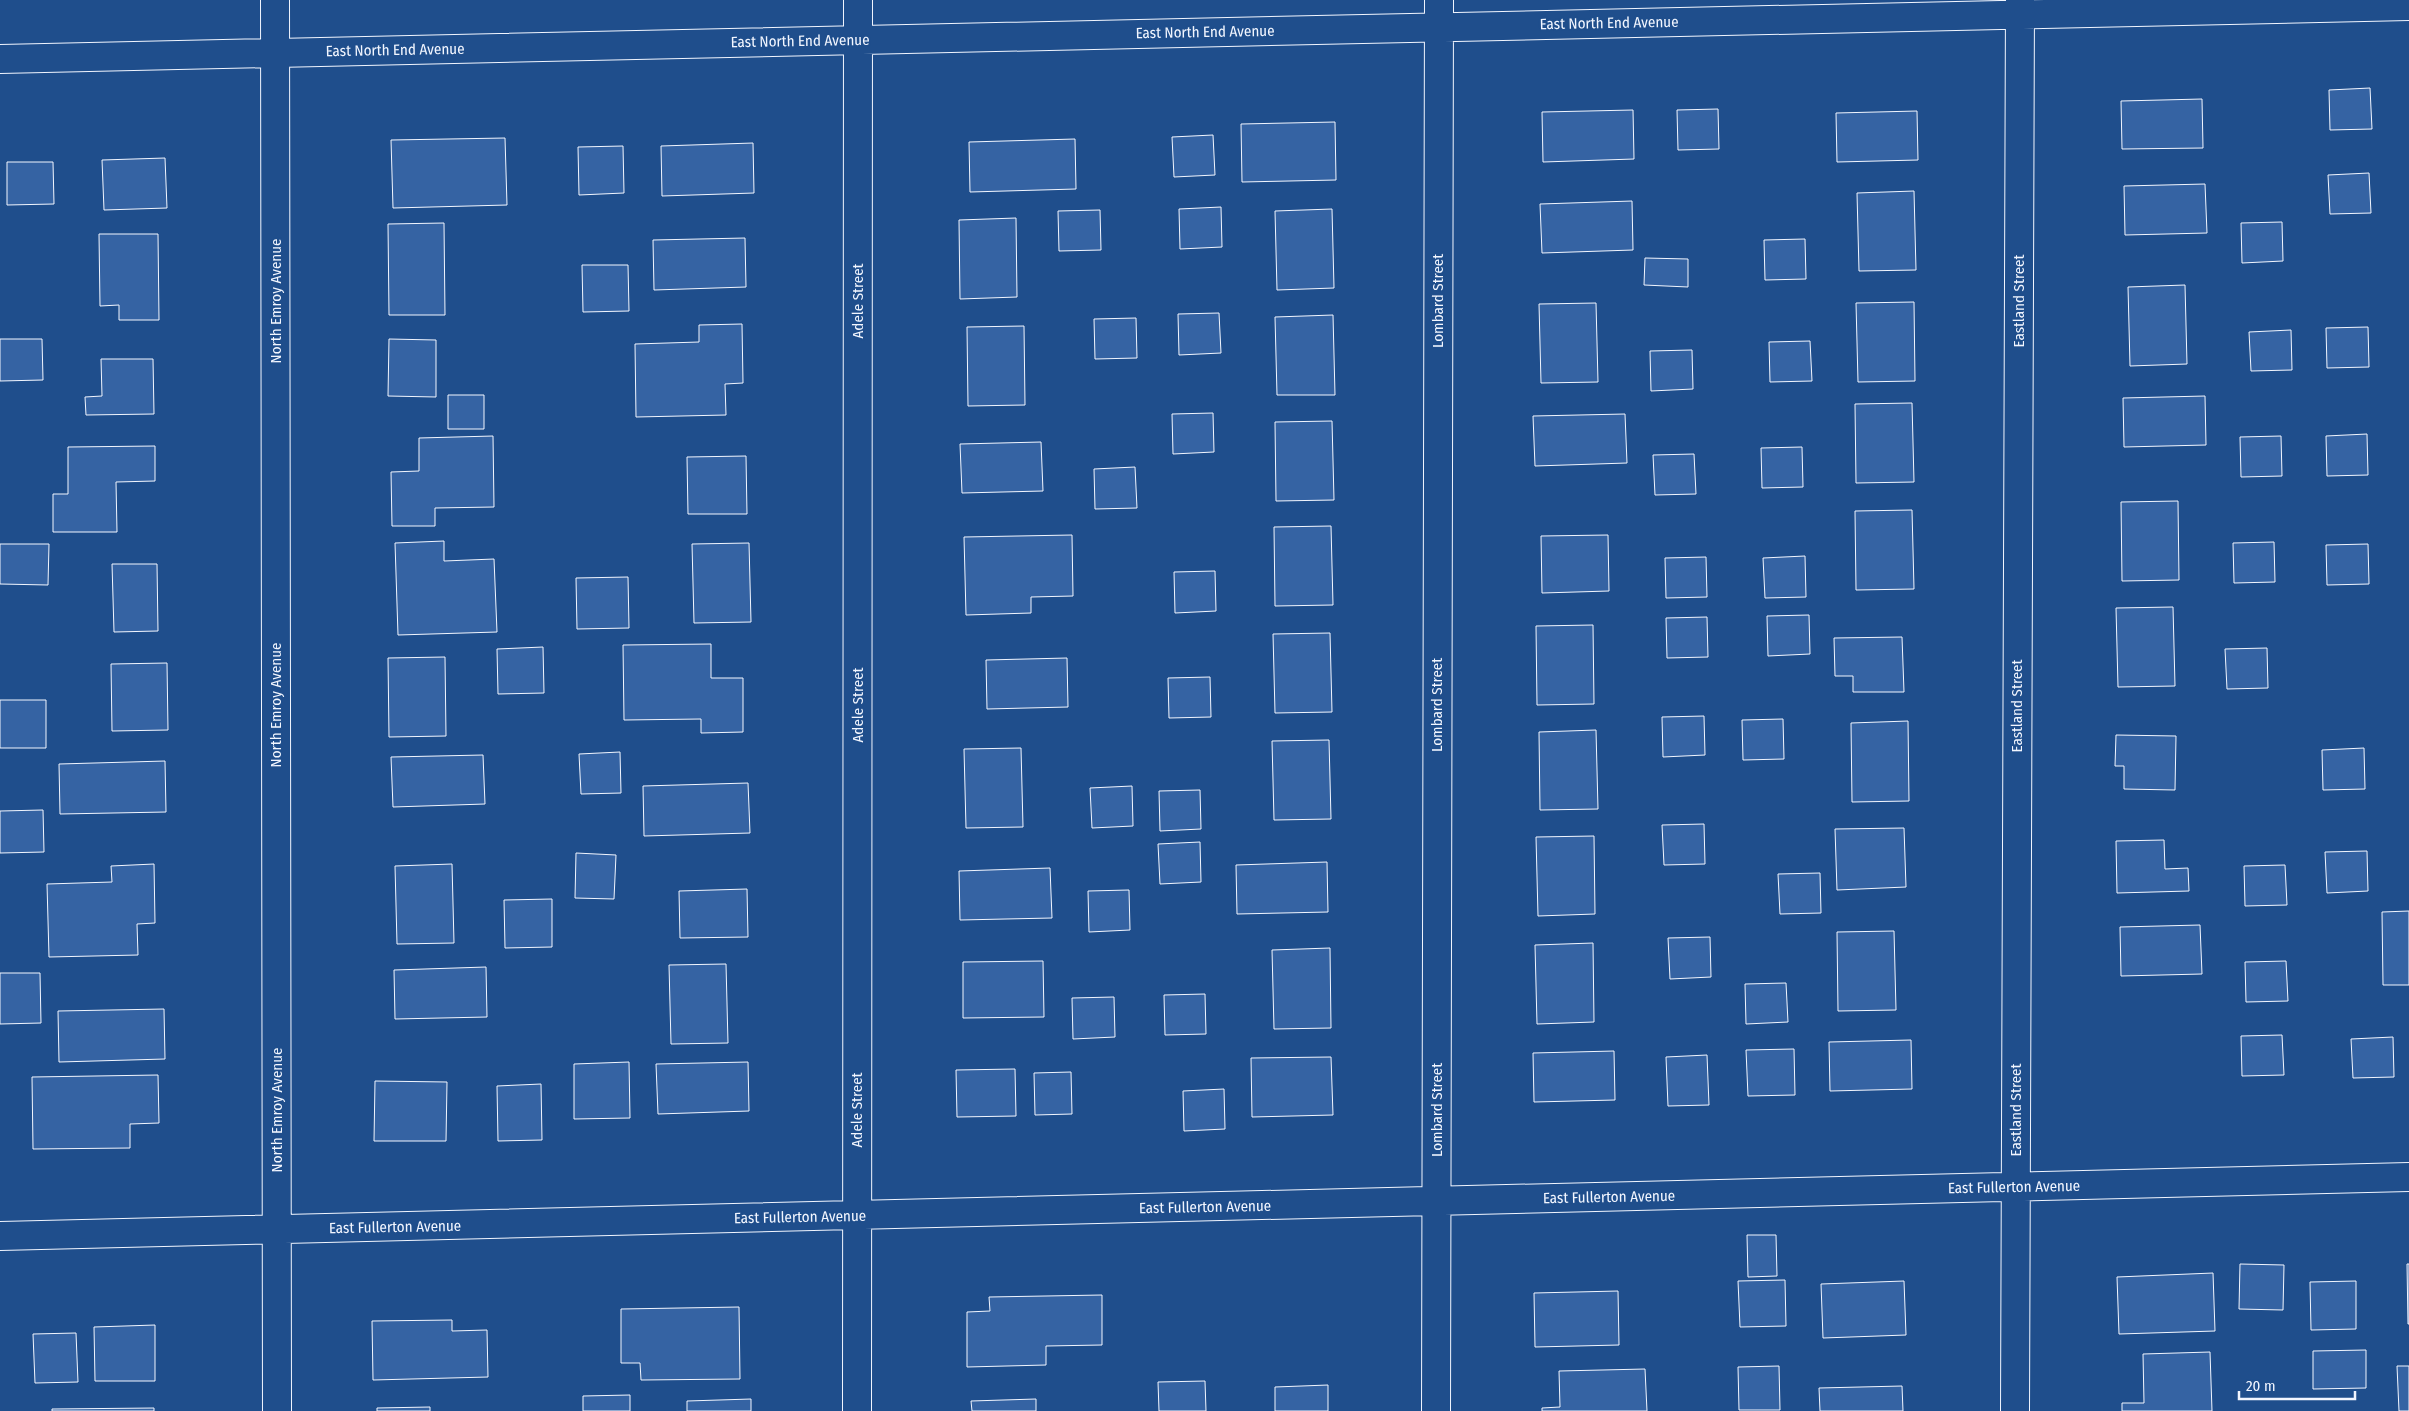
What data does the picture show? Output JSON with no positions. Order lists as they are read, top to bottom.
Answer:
{
  "streets": {
    "street": [
      "East North End Avenue",
      "North Emroy Avenue",
      "Adele Street",
      "Lombard Street",
      "Eastland Street",
      "East Fullerton Avenue"
    ]
  },
  "crossings": [
    ["East North End Avenue", "North Emroy Avenue"],
    ["East North End Avenue", "Adele Street"],
    ["East North End Avenue", "Lombard Street"],
    ["East North End Avenue", "Eastland Street"],
    ["North Emroy Avenue", "East Fullerton Avenue"],
    ["Adele Street", "East Fullerton Avenue"],
    ["Lombard Street", "East Fullerton Avenue"],
    ["Eastland Street", "East Fullerton Avenue"]
  ],
  "scale_bar": "20 m"
}
